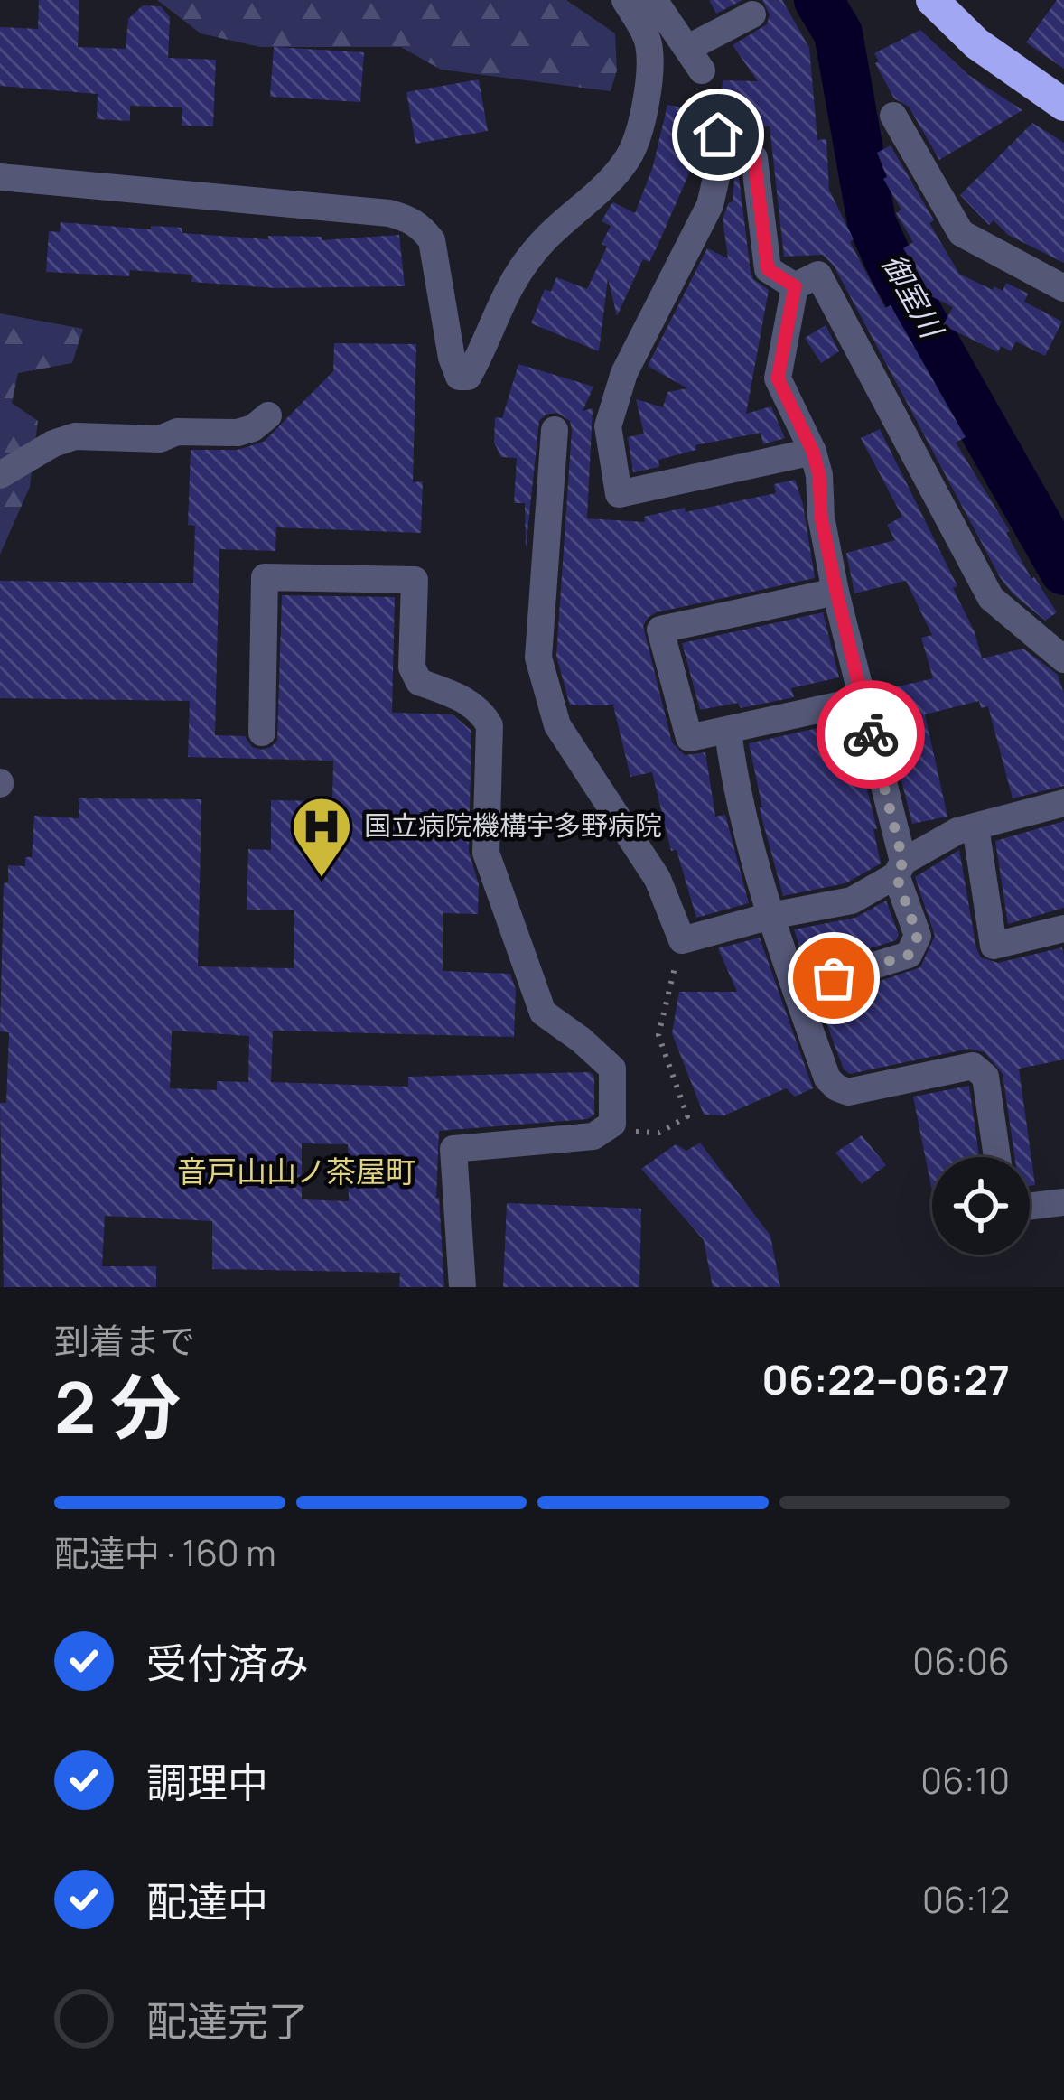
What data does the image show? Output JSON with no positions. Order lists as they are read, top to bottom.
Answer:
{
  "districts": ["音戸山山ノ茶屋町"],
  "water": ["御室川"],
  "places": {
    "hospital": ["国立病院機構宇多野病院"]
  },
  "page": {
    "heading": ["2 分", "到着まで", "06:22–06:27"],
    "bar": "配達中 · 160 m",
    "list": [
      ["受付済み", "06:06"],
      ["調理中", "06:10"],
      ["配達中", "06:12"],
      "配達完了"
    ]
  }
}
